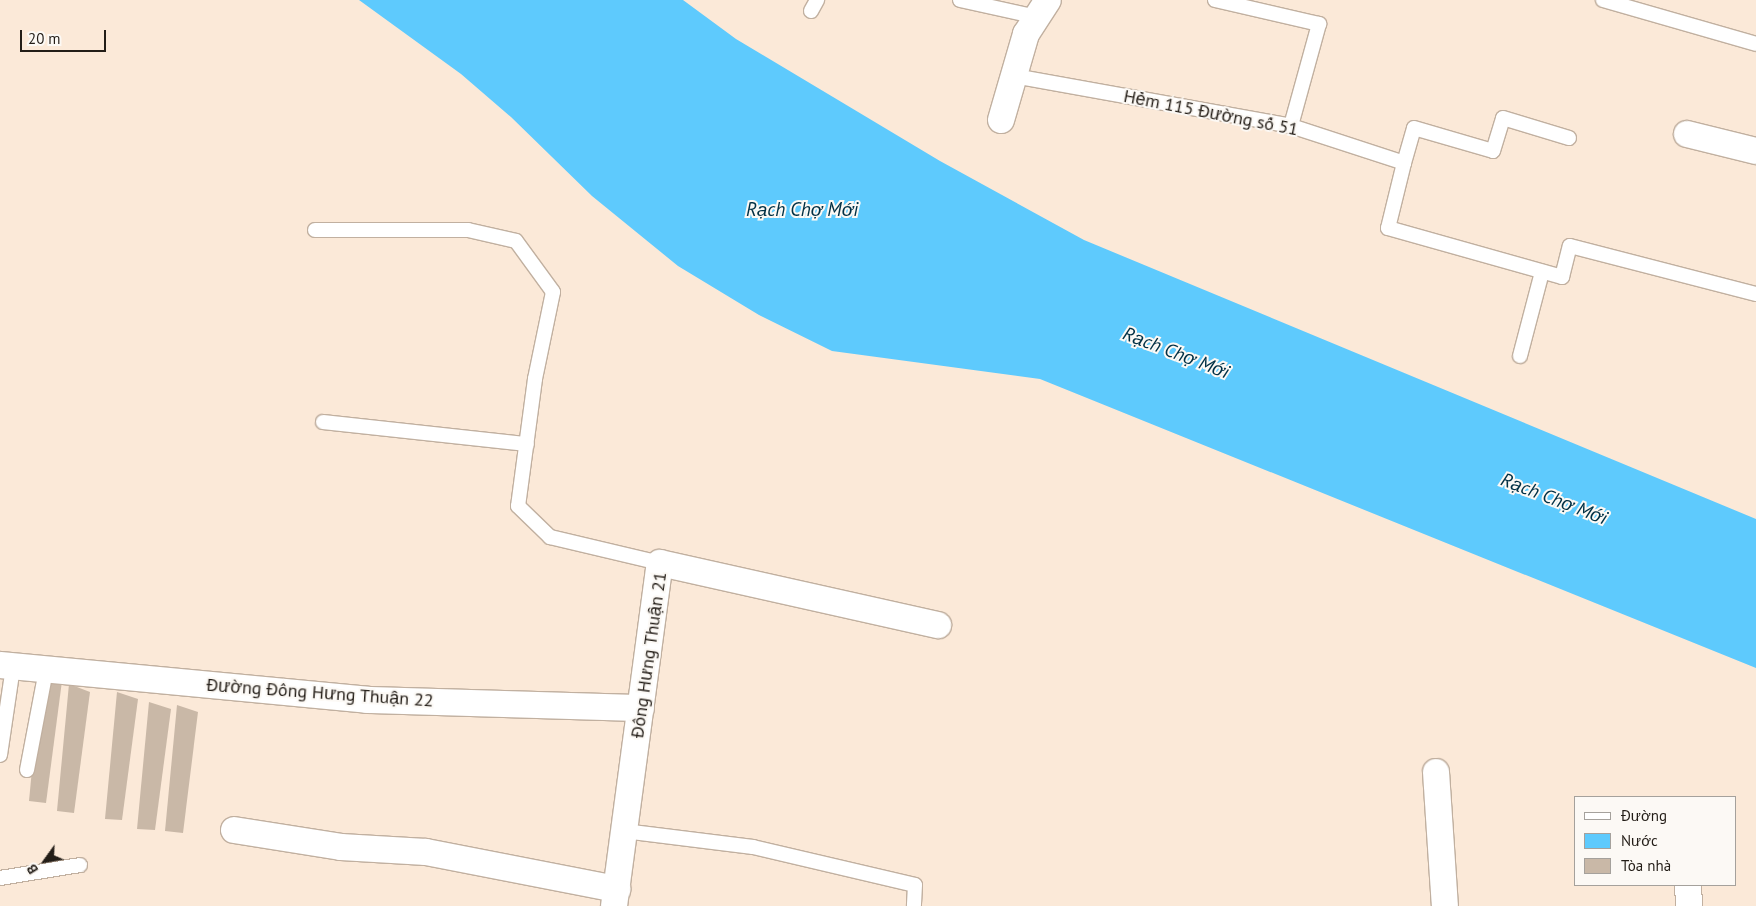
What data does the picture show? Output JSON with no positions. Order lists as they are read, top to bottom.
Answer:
{
  "streets": {
    "street": ["Đông Hưng Thuận 21", "Đường Đông Hưng Thuận 22"],
    "lane": ["Hẻm 115 Đường số 51"]
  },
  "crossings": [
    ["Đông Hưng Thuận 21", "Đường Đông Hưng Thuận 22"]
  ],
  "water": ["Rạch Chợ Mới"],
  "legend": ["Đường", "Nước", "Tòa nhà"],
  "scale_bar": "20 m",
  "north": "bottom left"
}
